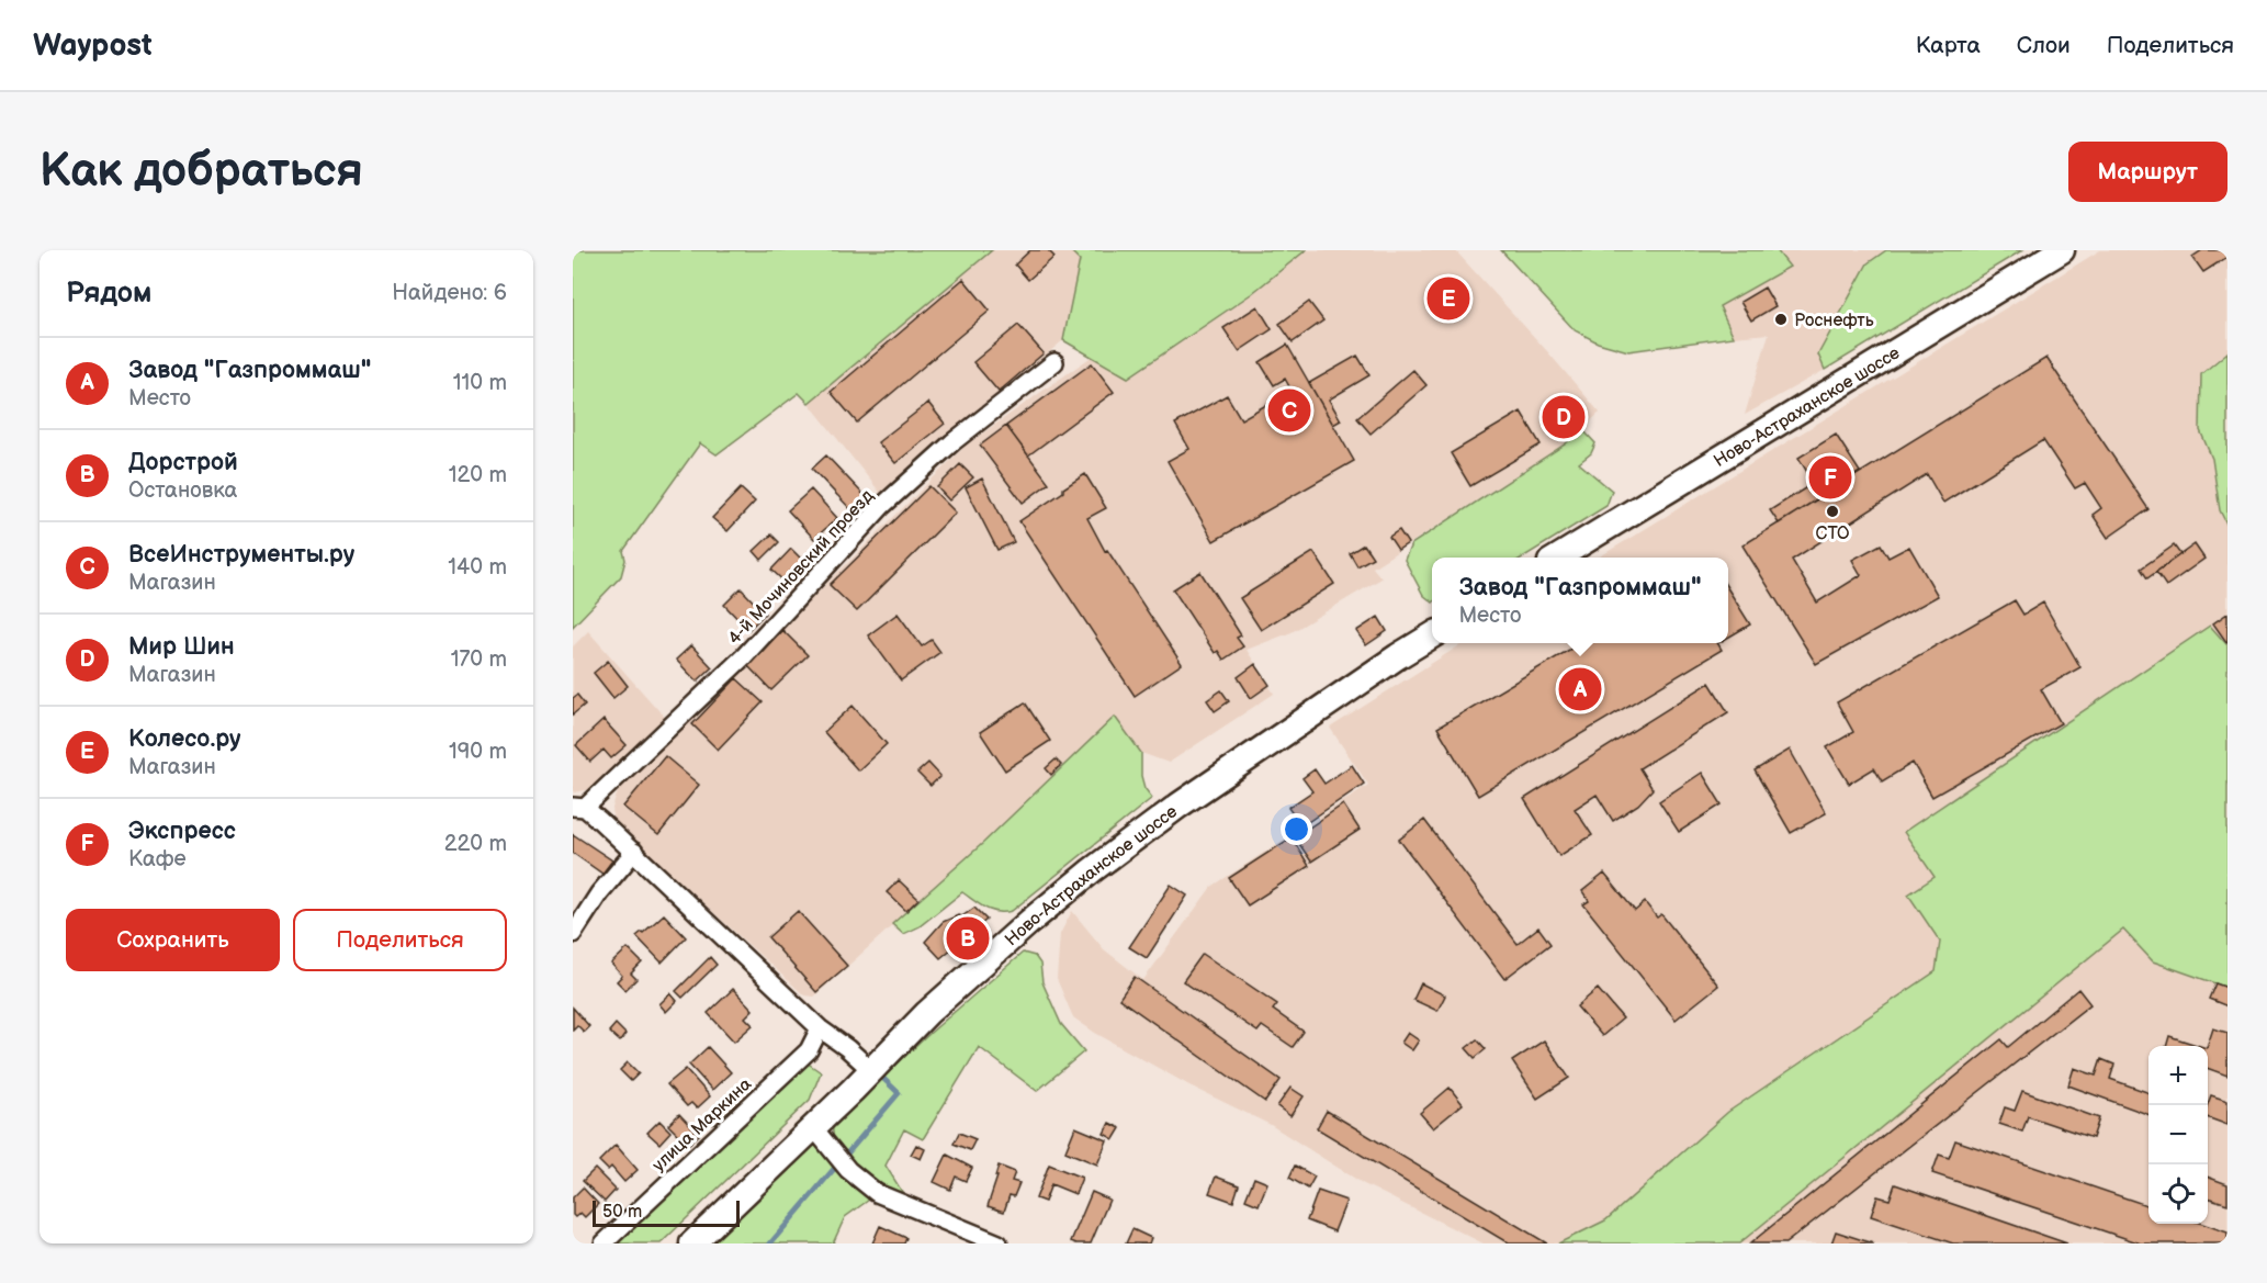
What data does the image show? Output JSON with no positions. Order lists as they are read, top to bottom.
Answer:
{
  "streets": {
    "main road": ["Ново-Астраханское шоссе"],
    "street": ["4-й Мочиновский проезд", "улица Маркина"]
  },
  "places": ["Роснефть", "СТО"],
  "scale_bar": "50 m",
  "page": {
    "header": "Waypost",
    "nav": ["Карта", "Слои", "Поделиться"],
    "buttons": [
      "Маршрут",
      ["Сохранить", "Поделиться"]
    ],
    "title": "Как добраться",
    "heading": ["Рядом", "Найдено: 6"],
    "pins": [
      "E",
      "C",
      "D",
      "F",
      "A",
      "B"
    ],
    "list": [
      {
        "mark": "A",
        "name": "Завод \"Газпроммаш\"",
        "note": "Место",
        "value": "110 m"
      },
      {
        "mark": "B",
        "name": "Дорстрой",
        "note": "Остановка",
        "value": "120 m"
      },
      {
        "mark": "C",
        "name": "ВсеИнструменты.ру",
        "note": "Магазин",
        "value": "140 m"
      },
      {
        "mark": "D",
        "name": "Мир Шин",
        "note": "Магазин",
        "value": "170 m"
      },
      {
        "mark": "E",
        "name": "Колесо.ру",
        "note": "Магазин",
        "value": "190 m"
      },
      {
        "mark": "F",
        "name": "Экспресс",
        "note": "Кафе",
        "value": "220 m"
      }
    ],
    "popup": ["Завод \"Газпроммаш\"", "Место"],
    "map_buttons": ["+", "−"],
    "scale": "50 m"
  }
}
